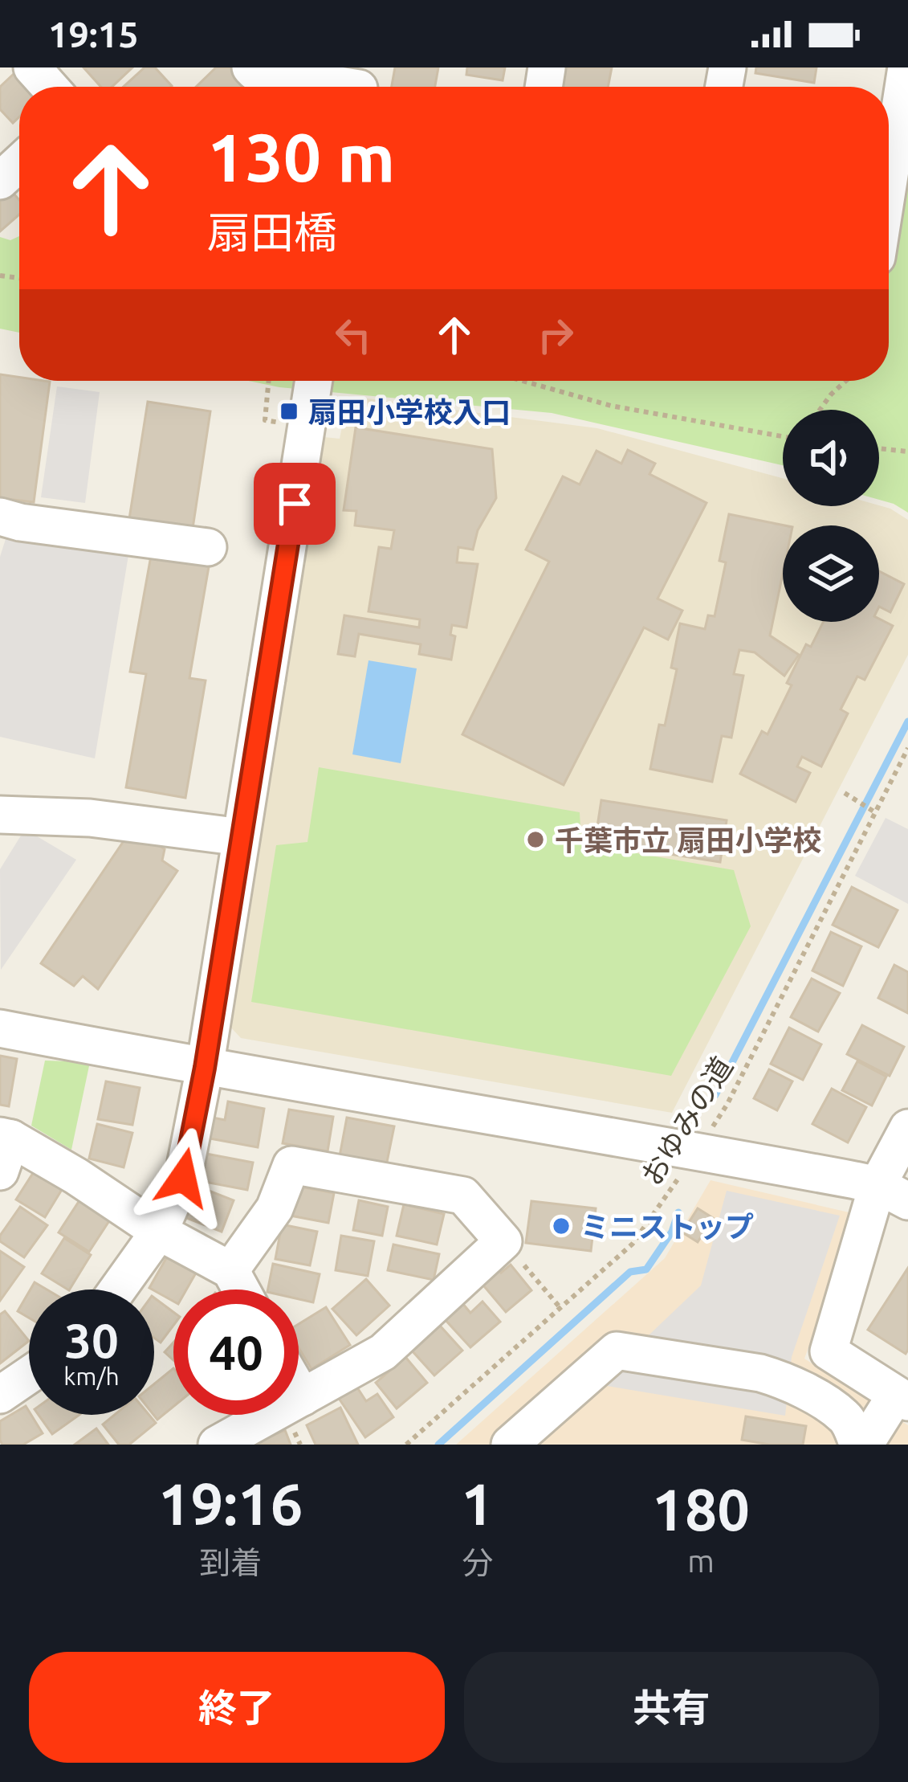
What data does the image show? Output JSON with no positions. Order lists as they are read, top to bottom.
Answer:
{
  "streets": {
    "path": ["おゆみの道"]
  },
  "places": {
    "transit": ["扇田小学校入口"],
    "other": ["千葉市立 扇田小学校", "ミニストップ"]
  },
  "page": {
    "status": "19:15",
    "turn": ["130 m", "扇田橋"],
    "speed": "30 km/h",
    "limit": "40",
    "eta": [
      "19:16",
      "到着",
      "1",
      "分",
      "180",
      "m"
    ],
    "buttons": ["終了", "共有"]
  }
}
